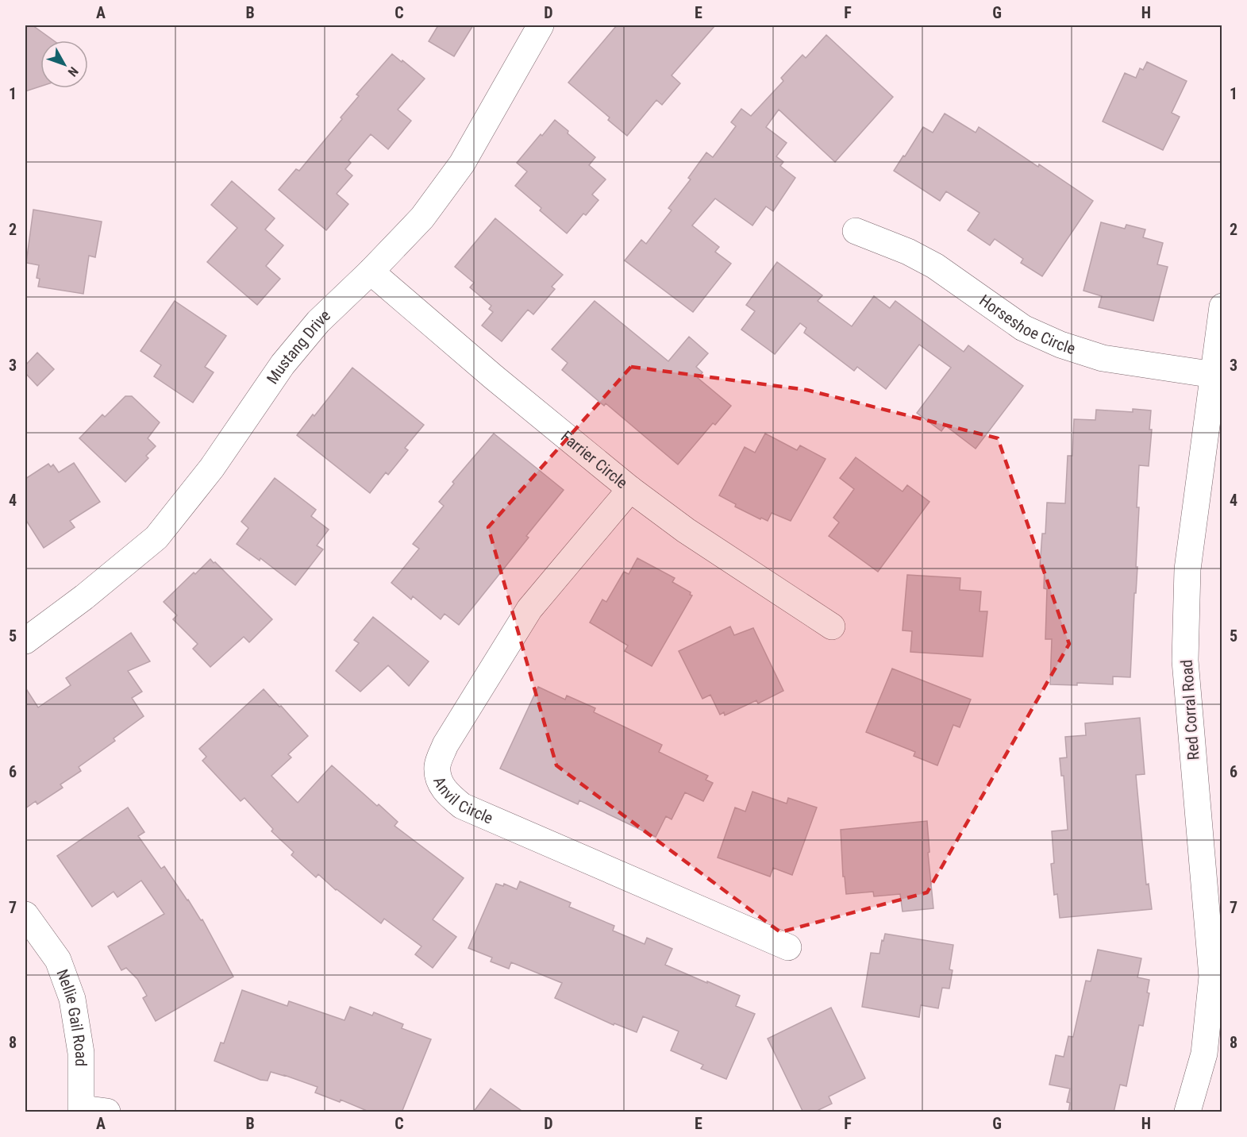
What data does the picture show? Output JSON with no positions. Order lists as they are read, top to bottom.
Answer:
{
  "streets": {
    "street": [
      "Horseshoe Circle",
      "Mustang Drive",
      "Farrier Circle",
      "Red Corral Road",
      "Anvil Circle",
      "Nellie Gail Road"
    ]
  },
  "crossings": [
    ["Horseshoe Circle", "Red Corral Road"],
    ["Mustang Drive", "Farrier Circle"],
    ["Farrier Circle", "Anvil Circle"]
  ],
  "north": "bottom right",
  "grid": {
    "columns": [
      "A",
      "B",
      "C",
      "D",
      "E",
      "F",
      "G",
      "H"
    ],
    "rows": [
      "1",
      "2",
      "3",
      "4",
      "5",
      "6",
      "7",
      "8"
    ]
  }
}
